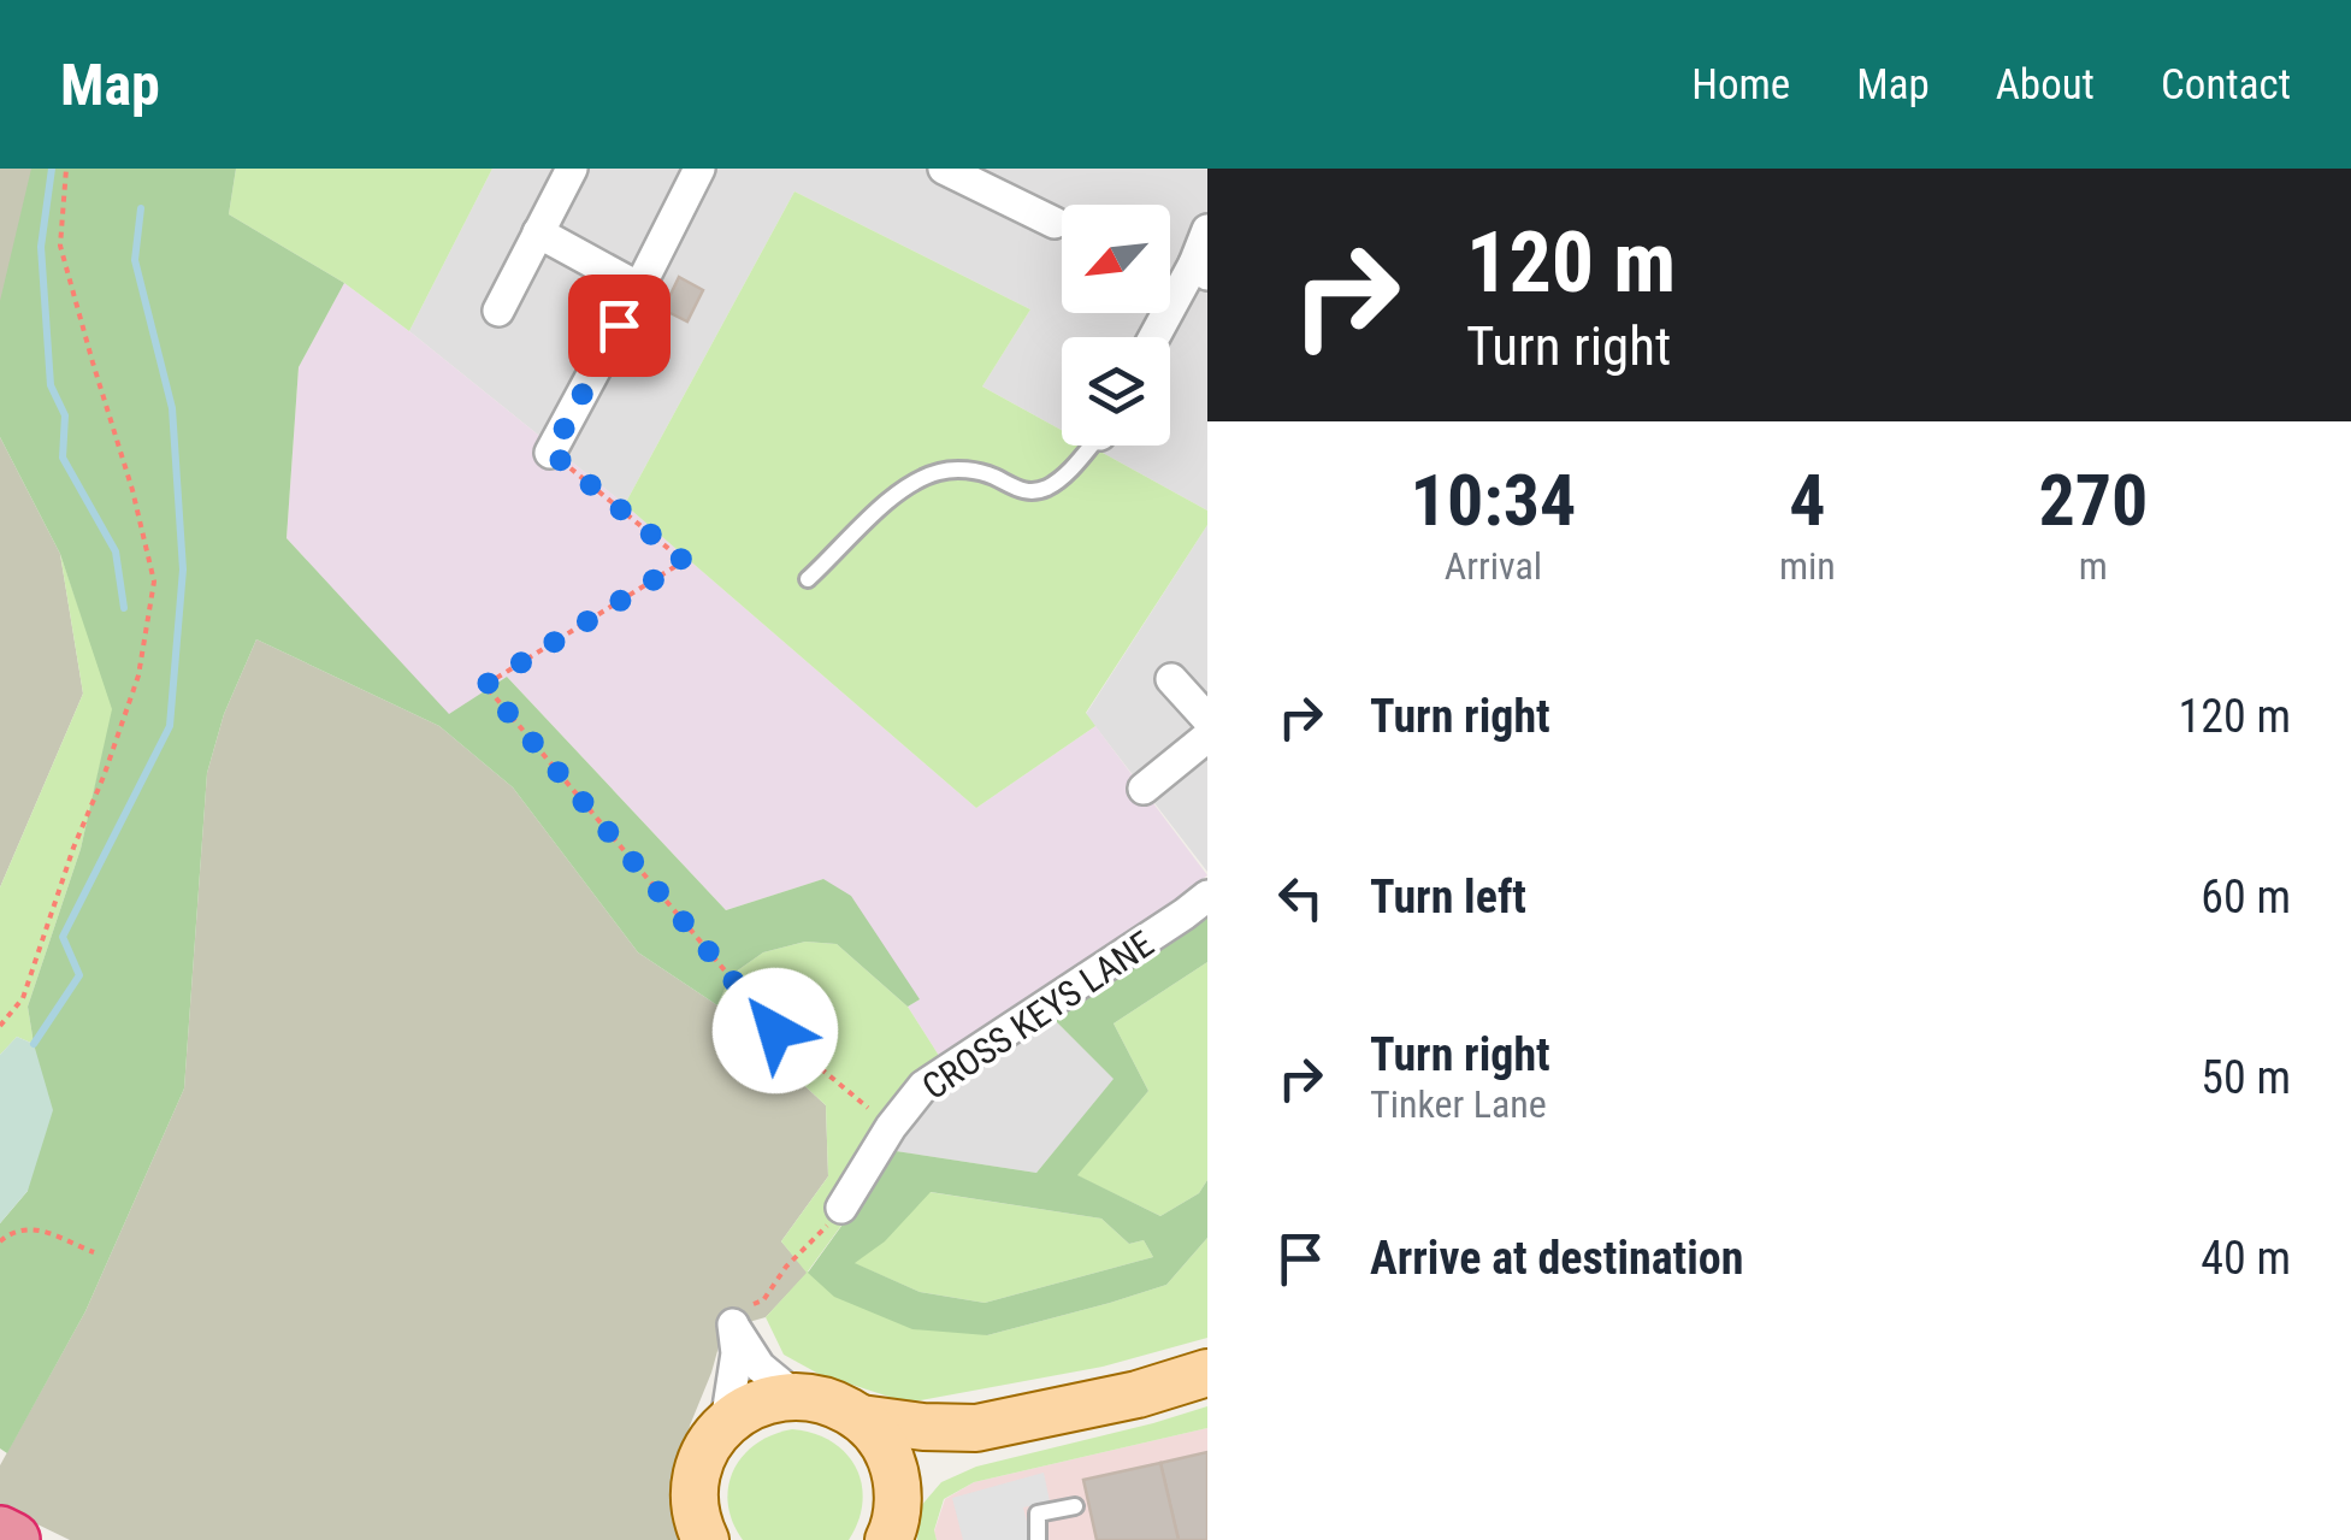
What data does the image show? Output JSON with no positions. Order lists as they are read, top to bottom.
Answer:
{
  "streets": {
    "street": ["CROSS KEYS LANE"]
  },
  "north": "bottom left",
  "page": {
    "header": "Map",
    "nav": [
      "Home",
      "Map",
      "About",
      "Contact"
    ],
    "turn": ["120 m", "Turn right"],
    "eta": [
      "10:34",
      "Arrival",
      "4",
      "min",
      "270",
      "m"
    ],
    "list": [
      {
        "name": "Turn right",
        "value": "120 m"
      },
      {
        "name": "Turn left",
        "value": "60 m"
      },
      {
        "name": "Turn right",
        "note": "Tinker Lane",
        "value": "50 m"
      },
      {
        "name": "Arrive at destination",
        "value": "40 m"
      }
    ]
  }
}
